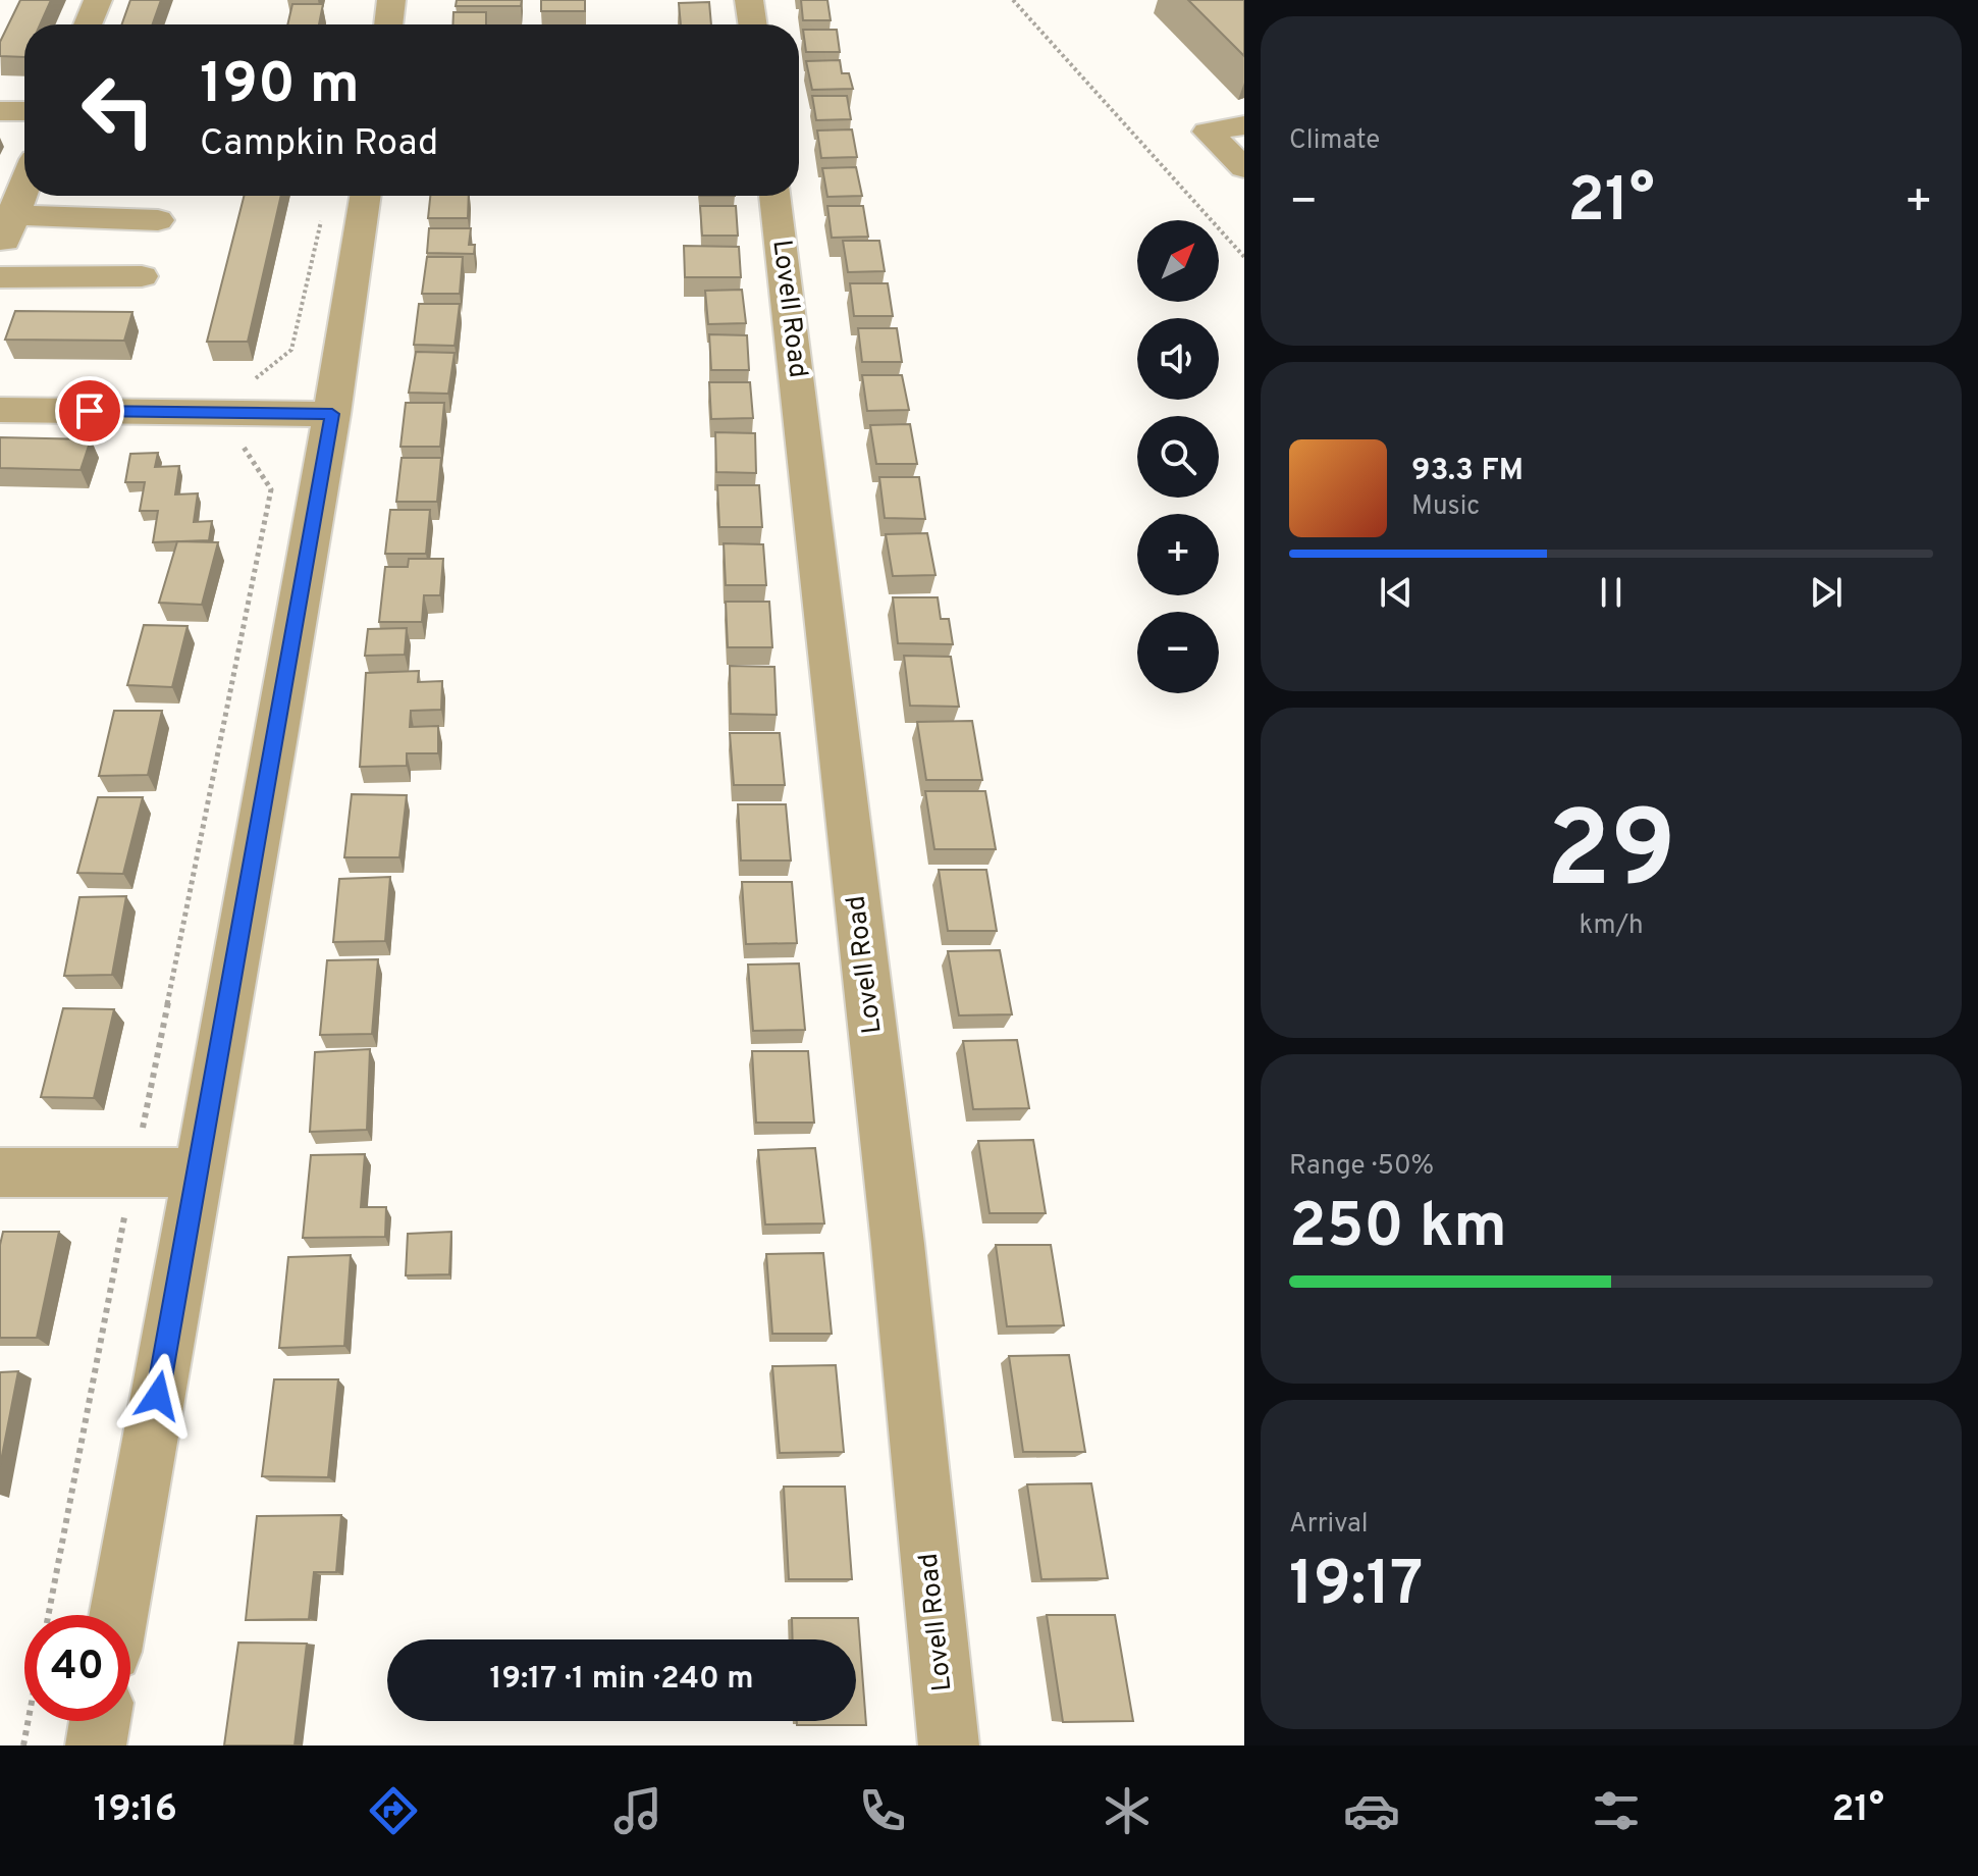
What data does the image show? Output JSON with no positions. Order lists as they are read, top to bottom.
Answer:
{
  "streets": {
    "street": ["Lovell Road"]
  },
  "north": "top right",
  "page": {
    "tile": [
      "Climate",
      ["29", "km/h"],
      ["Range · 50%", "250 km"],
      ["Arrival", "19:17"]
    ],
    "turn": ["190 m", "Campkin Road"],
    "heat": ["−", "21°", "+"],
    "map_buttons": ["+", "−"],
    "song": ["93.3 FM", "Music"],
    "limit": "40",
    "trip": "19:17 · 1 min · 240 m",
    "tabs": ["19:16", "21°"]
  }
}
